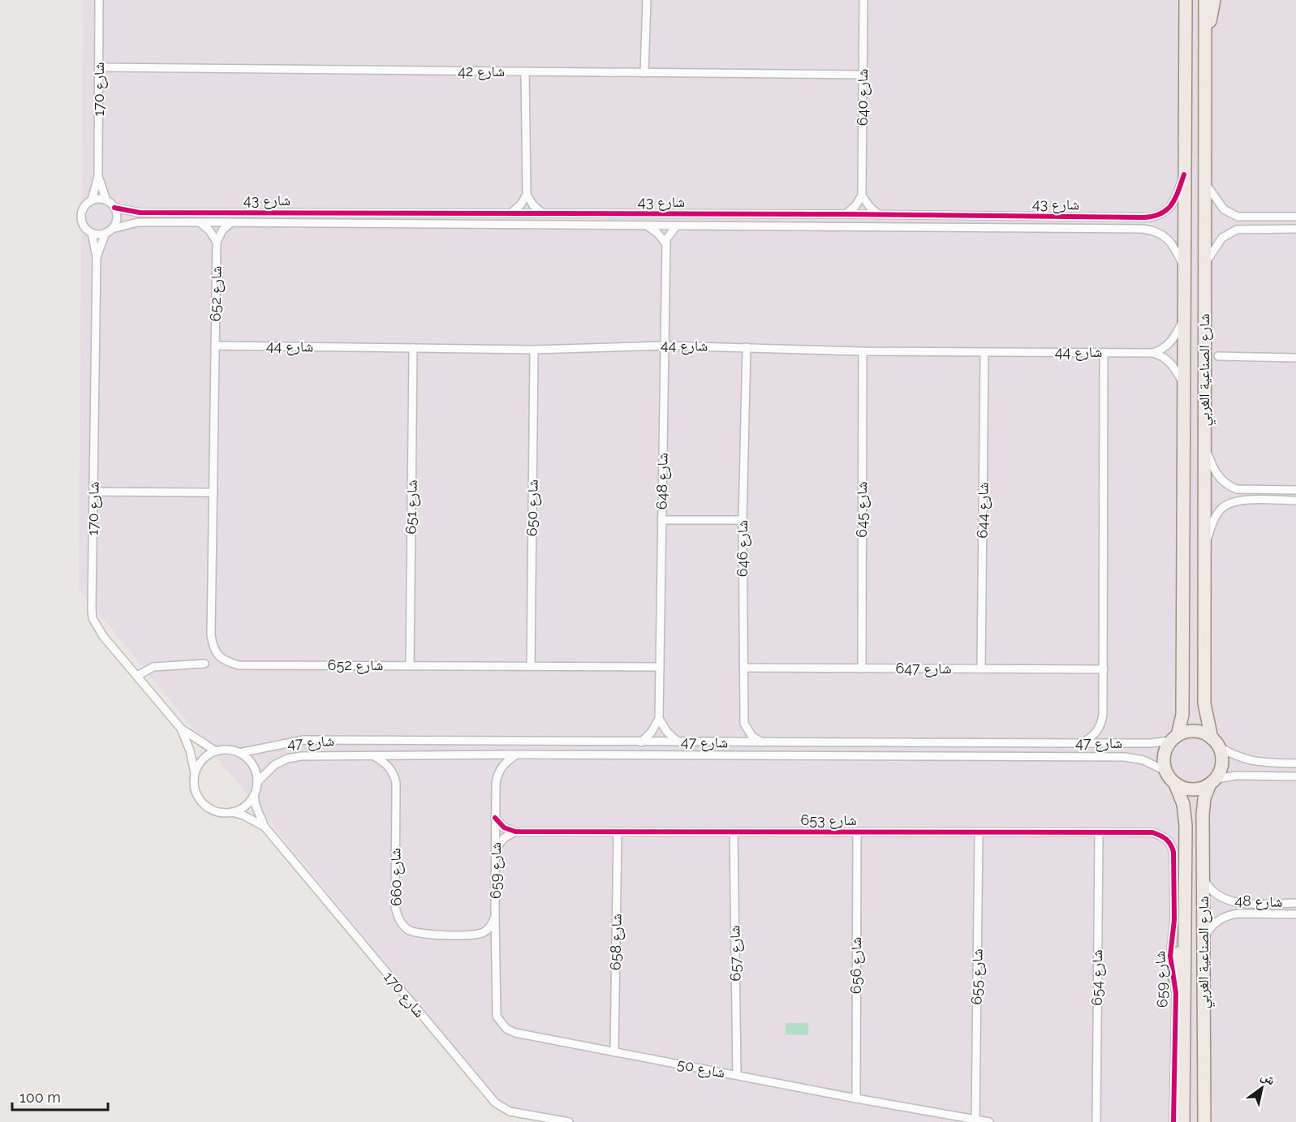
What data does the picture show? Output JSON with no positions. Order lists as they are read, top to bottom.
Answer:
{
  "streets": {
    "main road": ["شارع الصناعية الغربي"],
    "street": [
      "شارع 42",
      "شارع 170",
      "شارع 640",
      "شارع 43",
      "شارع 652",
      "شارع 44",
      "شارع 648",
      "شارع 651",
      "شارع 650",
      "شارع 645",
      "شارع 644",
      "شارع 646",
      "شارع 647",
      "شارع 47",
      "شارع 653",
      "شارع 659",
      "شارع 660",
      "شارع 48",
      "شارع 658",
      "شارع 657",
      "شارع 656",
      "شارع 655",
      "شارع 654",
      "شارع 50"
    ]
  },
  "crossings": [
    ["شارع 42", "شارع 170"],
    ["شارع 42", "شارع 640"],
    ["شارع 170", "شارع 43"],
    ["شارع 170", "شارع 47"],
    ["شارع 43", "شارع الصناعية الغربي"],
    ["شارع 43", "شارع 648"],
    ["شارع 652", "شارع 44"],
    ["شارع 652", "شارع 648"],
    ["شارع 652", "شارع 651"],
    ["شارع 652", "شارع 650"],
    ["شارع 44", "شارع 648"],
    ["شارع 44", "شارع 651"],
    ["شارع 44", "شارع 650"],
    ["شارع 44", "شارع 645"],
    ["شارع 44", "شارع 644"],
    ["شارع 44", "شارع 646"],
    ["شارع الصناعية الغربي", "شارع 47"],
    ["شارع الصناعية الغربي", "شارع 48"],
    ["شارع 645", "شارع 647"],
    ["شارع 644", "شارع 647"],
    ["شارع 646", "شارع 647"],
    ["شارع 646", "شارع 47"],
    ["شارع 47", "شارع 659"],
    ["شارع 47", "شارع 660"],
    ["شارع 653", "شارع 659"],
    ["شارع 653", "شارع 658"],
    ["شارع 653", "شارع 657"],
    ["شارع 653", "شارع 656"],
    ["شارع 653", "شارع 655"],
    ["شارع 653", "شارع 654"],
    ["شارع 659", "شارع 660"],
    ["شارع 659", "شارع 50"],
    ["شارع 658", "شارع 50"],
    ["شارع 657", "شارع 50"],
    ["شارع 656", "شارع 50"],
    ["شارع 655", "شارع 50"]
  ],
  "scale_bar": "100 m",
  "north": "top right"
}
